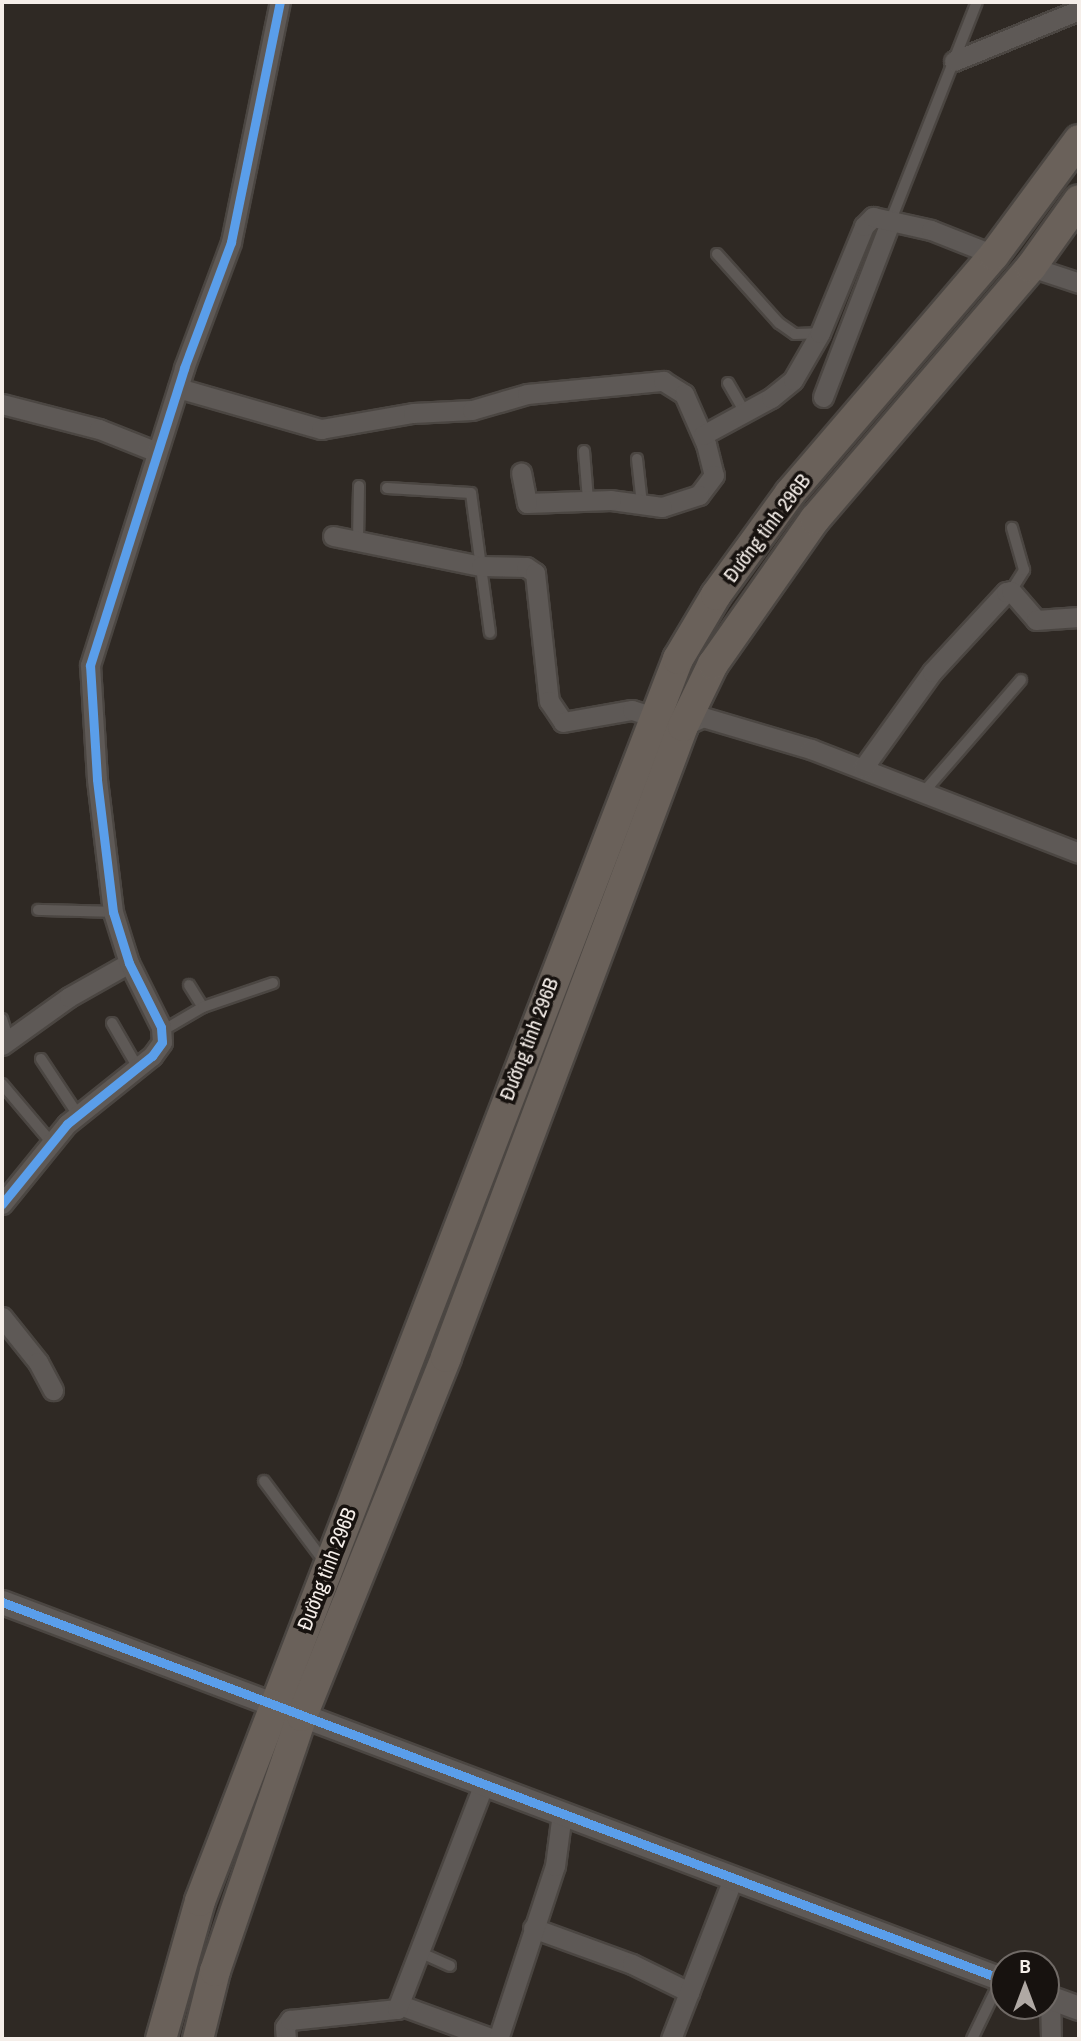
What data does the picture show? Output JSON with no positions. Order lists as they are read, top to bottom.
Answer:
{
  "streets": {
    "main road": ["Đường tỉnh 296B"]
  },
  "north": "top"
}
